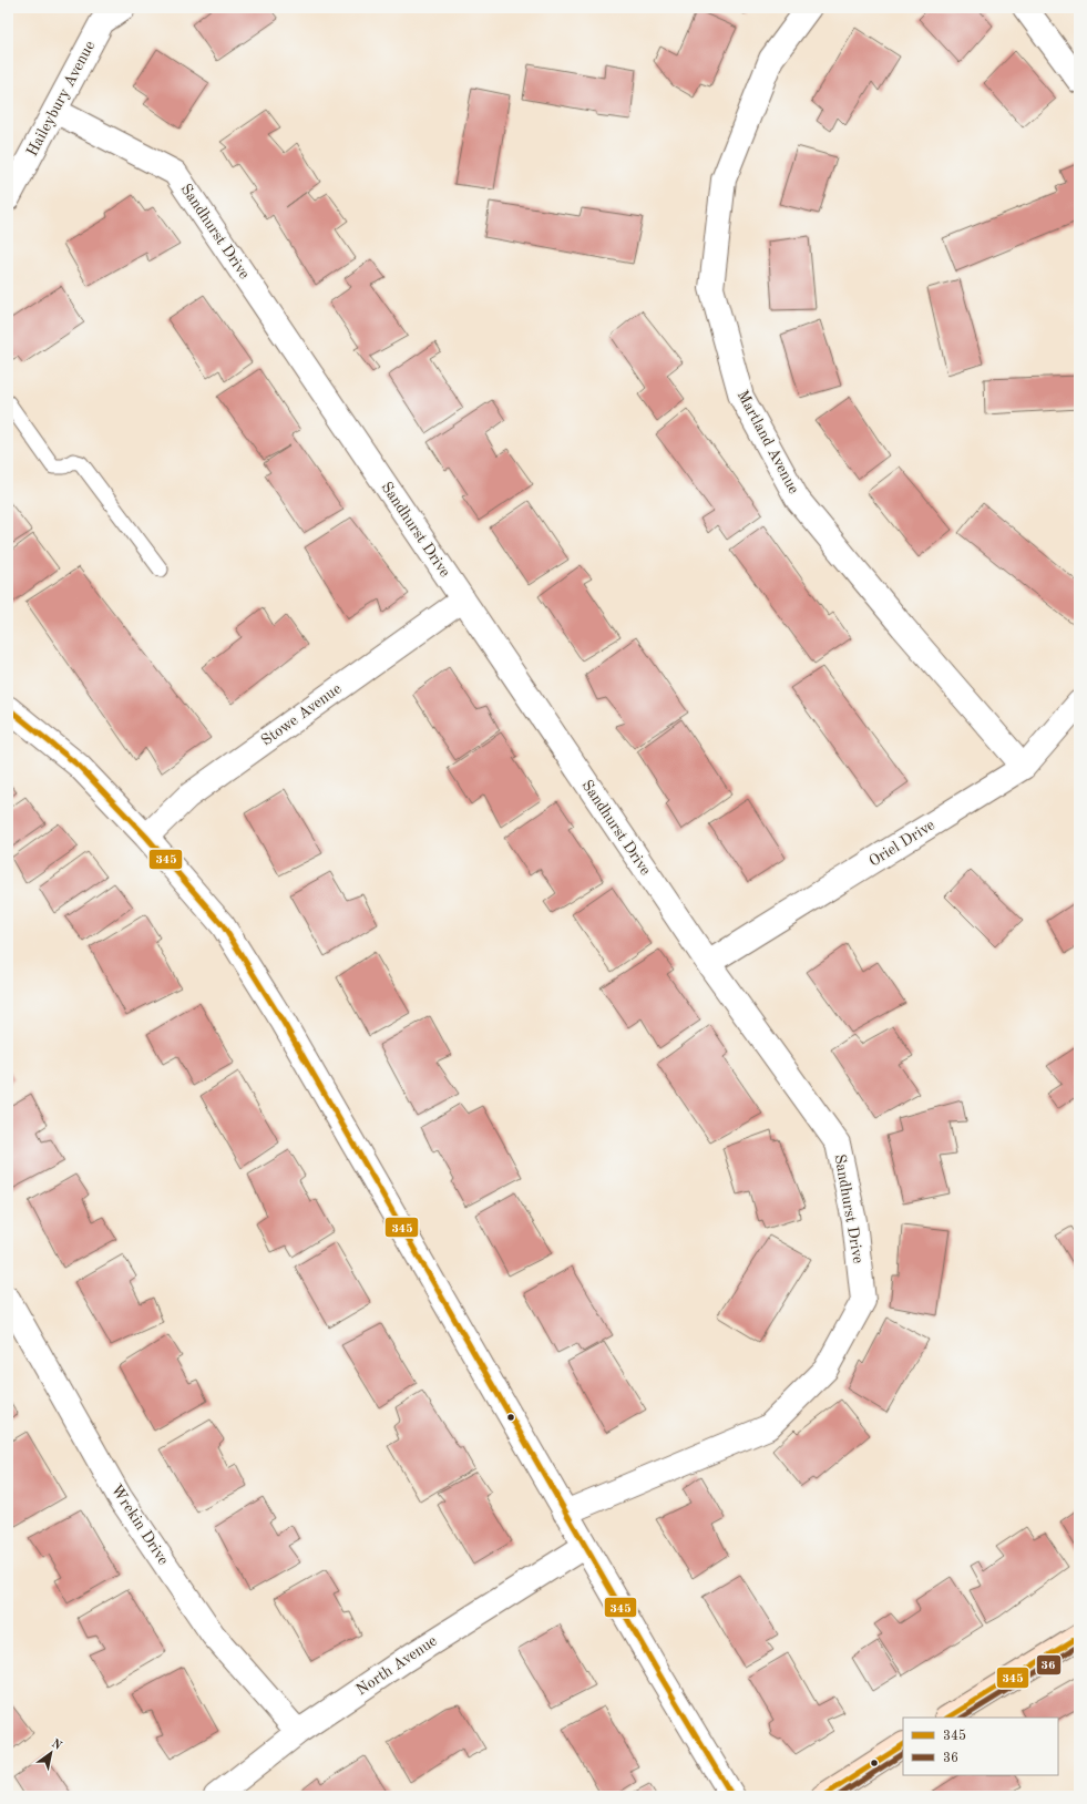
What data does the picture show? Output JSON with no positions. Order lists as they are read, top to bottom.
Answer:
{
  "streets": {
    "street": [
      "Haileybury Avenue",
      "Sandhurst Drive",
      "Martland Avenue",
      "Stowe Avenue",
      "Oriel Drive",
      "Wrekin Drive",
      "North Avenue"
    ]
  },
  "crossings": [
    ["Haileybury Avenue", "Sandhurst Drive"],
    ["Sandhurst Drive", "Stowe Avenue"],
    ["Sandhurst Drive", "Oriel Drive"],
    ["Martland Avenue", "Oriel Drive"],
    ["Wrekin Drive", "North Avenue"]
  ],
  "lines": ["transit line 345", "transit line 36"],
  "legend": ["345", "36"],
  "north": "top right"
}
